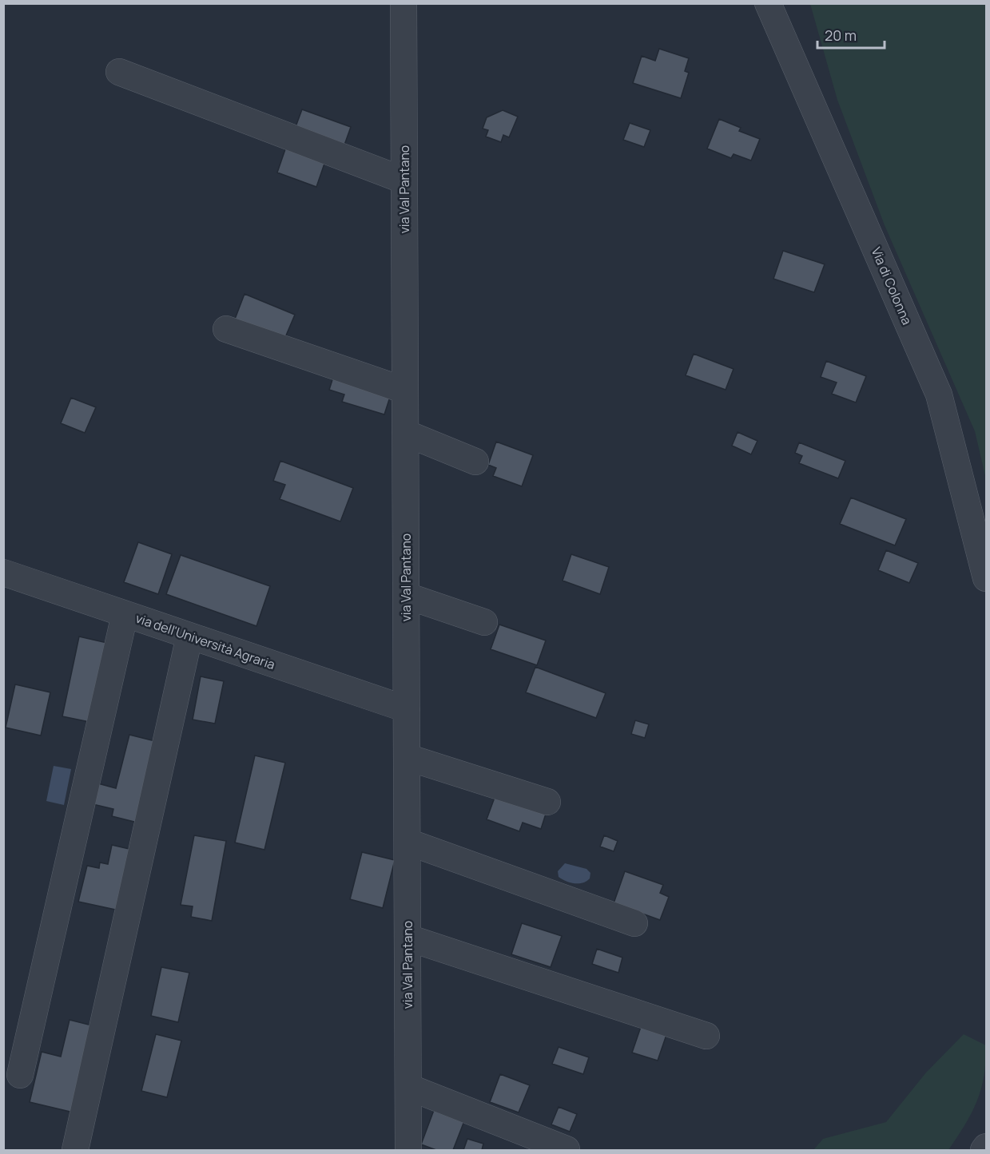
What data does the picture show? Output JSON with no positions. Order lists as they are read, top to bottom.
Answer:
{
  "streets": {
    "street": ["via Val Pantano", "Via di Colonna", "via dell'Università Agraria"]
  },
  "crossings": [
    ["via Val Pantano", "via dell'Università Agraria"]
  ],
  "scale_bar": "20 m"
}
